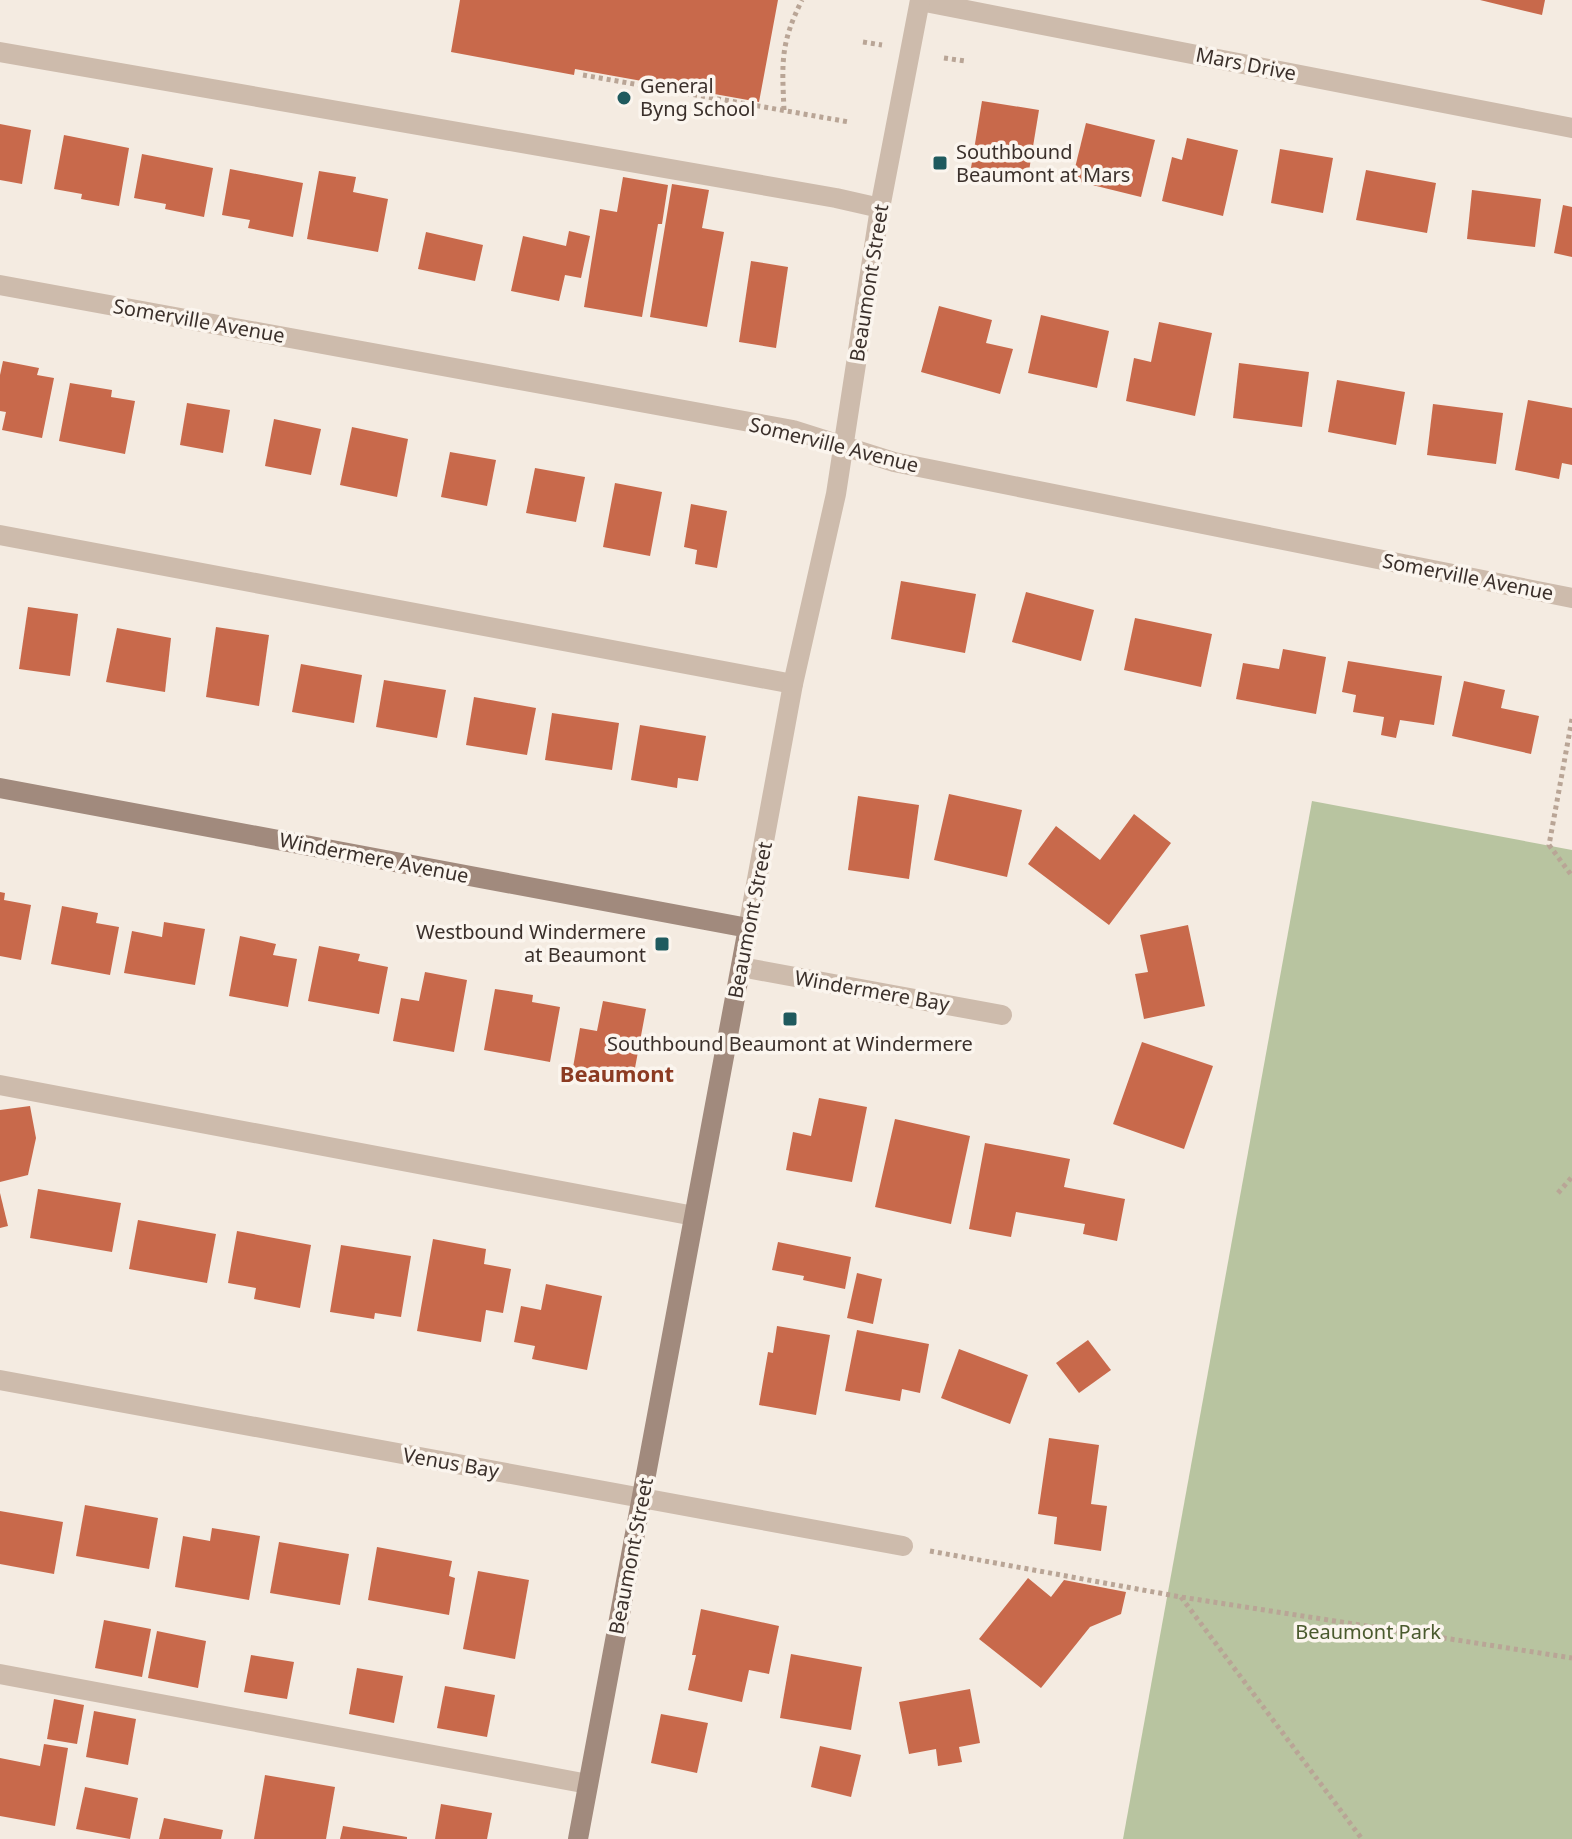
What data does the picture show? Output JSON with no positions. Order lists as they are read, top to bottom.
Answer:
{
  "streets": {
    "street": [
      "Mars Drive",
      "Beaumont Street",
      "Somerville Avenue",
      "Windermere Avenue",
      "Windermere Bay",
      "Venus Bay"
    ]
  },
  "crossings": [
    ["Mars Drive", "Beaumont Street"],
    ["Beaumont Street", "Somerville Avenue"],
    ["Beaumont Street", "Windermere Avenue"],
    ["Beaumont Street", "Windermere Bay"],
    ["Beaumont Street", "Venus Bay"]
  ],
  "districts": ["Beaumont"],
  "parks": ["Beaumont Park"],
  "places": {
    "other": ["General Byng School"],
    "transit": ["Southbound Beaumont at Mars", "Westbound Windermere at Beaumont", "Southbound Beaumont at Windermere"]
  }
}
